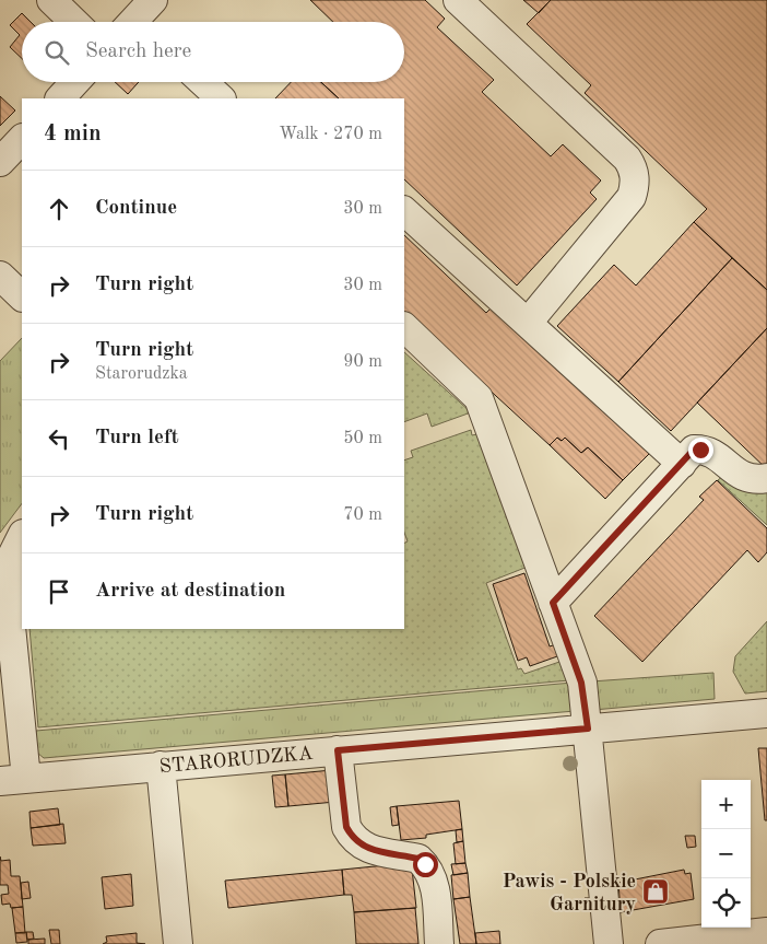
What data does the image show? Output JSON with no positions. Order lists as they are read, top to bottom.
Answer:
{
  "streets": {
    "street": ["STARORUDZKA"]
  },
  "places": {
    "shop": ["Pawis - Polskie Garnitury"]
  },
  "page": {
    "search": "Search here",
    "heading": ["4 min", "Walk · 270 m"],
    "list": [
      ["Continue", "30 m"],
      ["Turn right", "30 m"],
      ["Turn right", "Starorudzka", "90 m"],
      ["Turn left", "50 m"],
      ["Turn right", "70 m"],
      "Arrive at destination"
    ],
    "map_buttons": ["+", "−"]
  }
}
